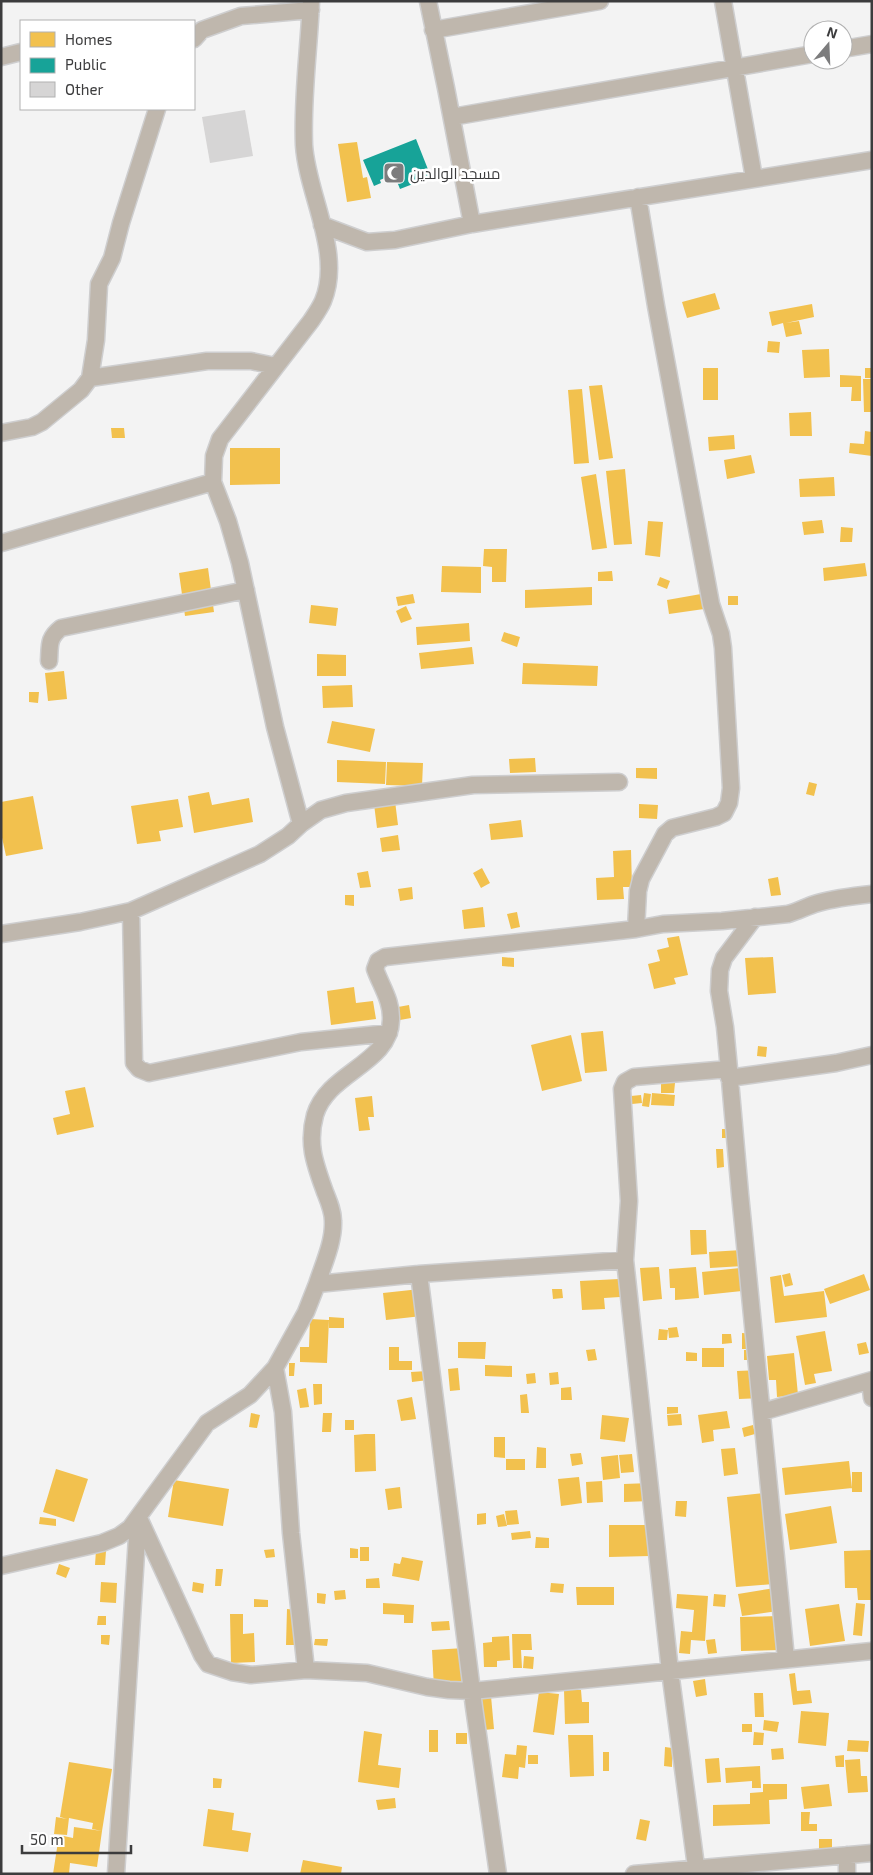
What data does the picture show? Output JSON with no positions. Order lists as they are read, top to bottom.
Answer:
{
  "places": {
    "mosque": ["مسجد الوالدين"]
  },
  "legend": ["Homes", "Public", "Other"],
  "scale_bar": "50 m",
  "north": "top"
}
